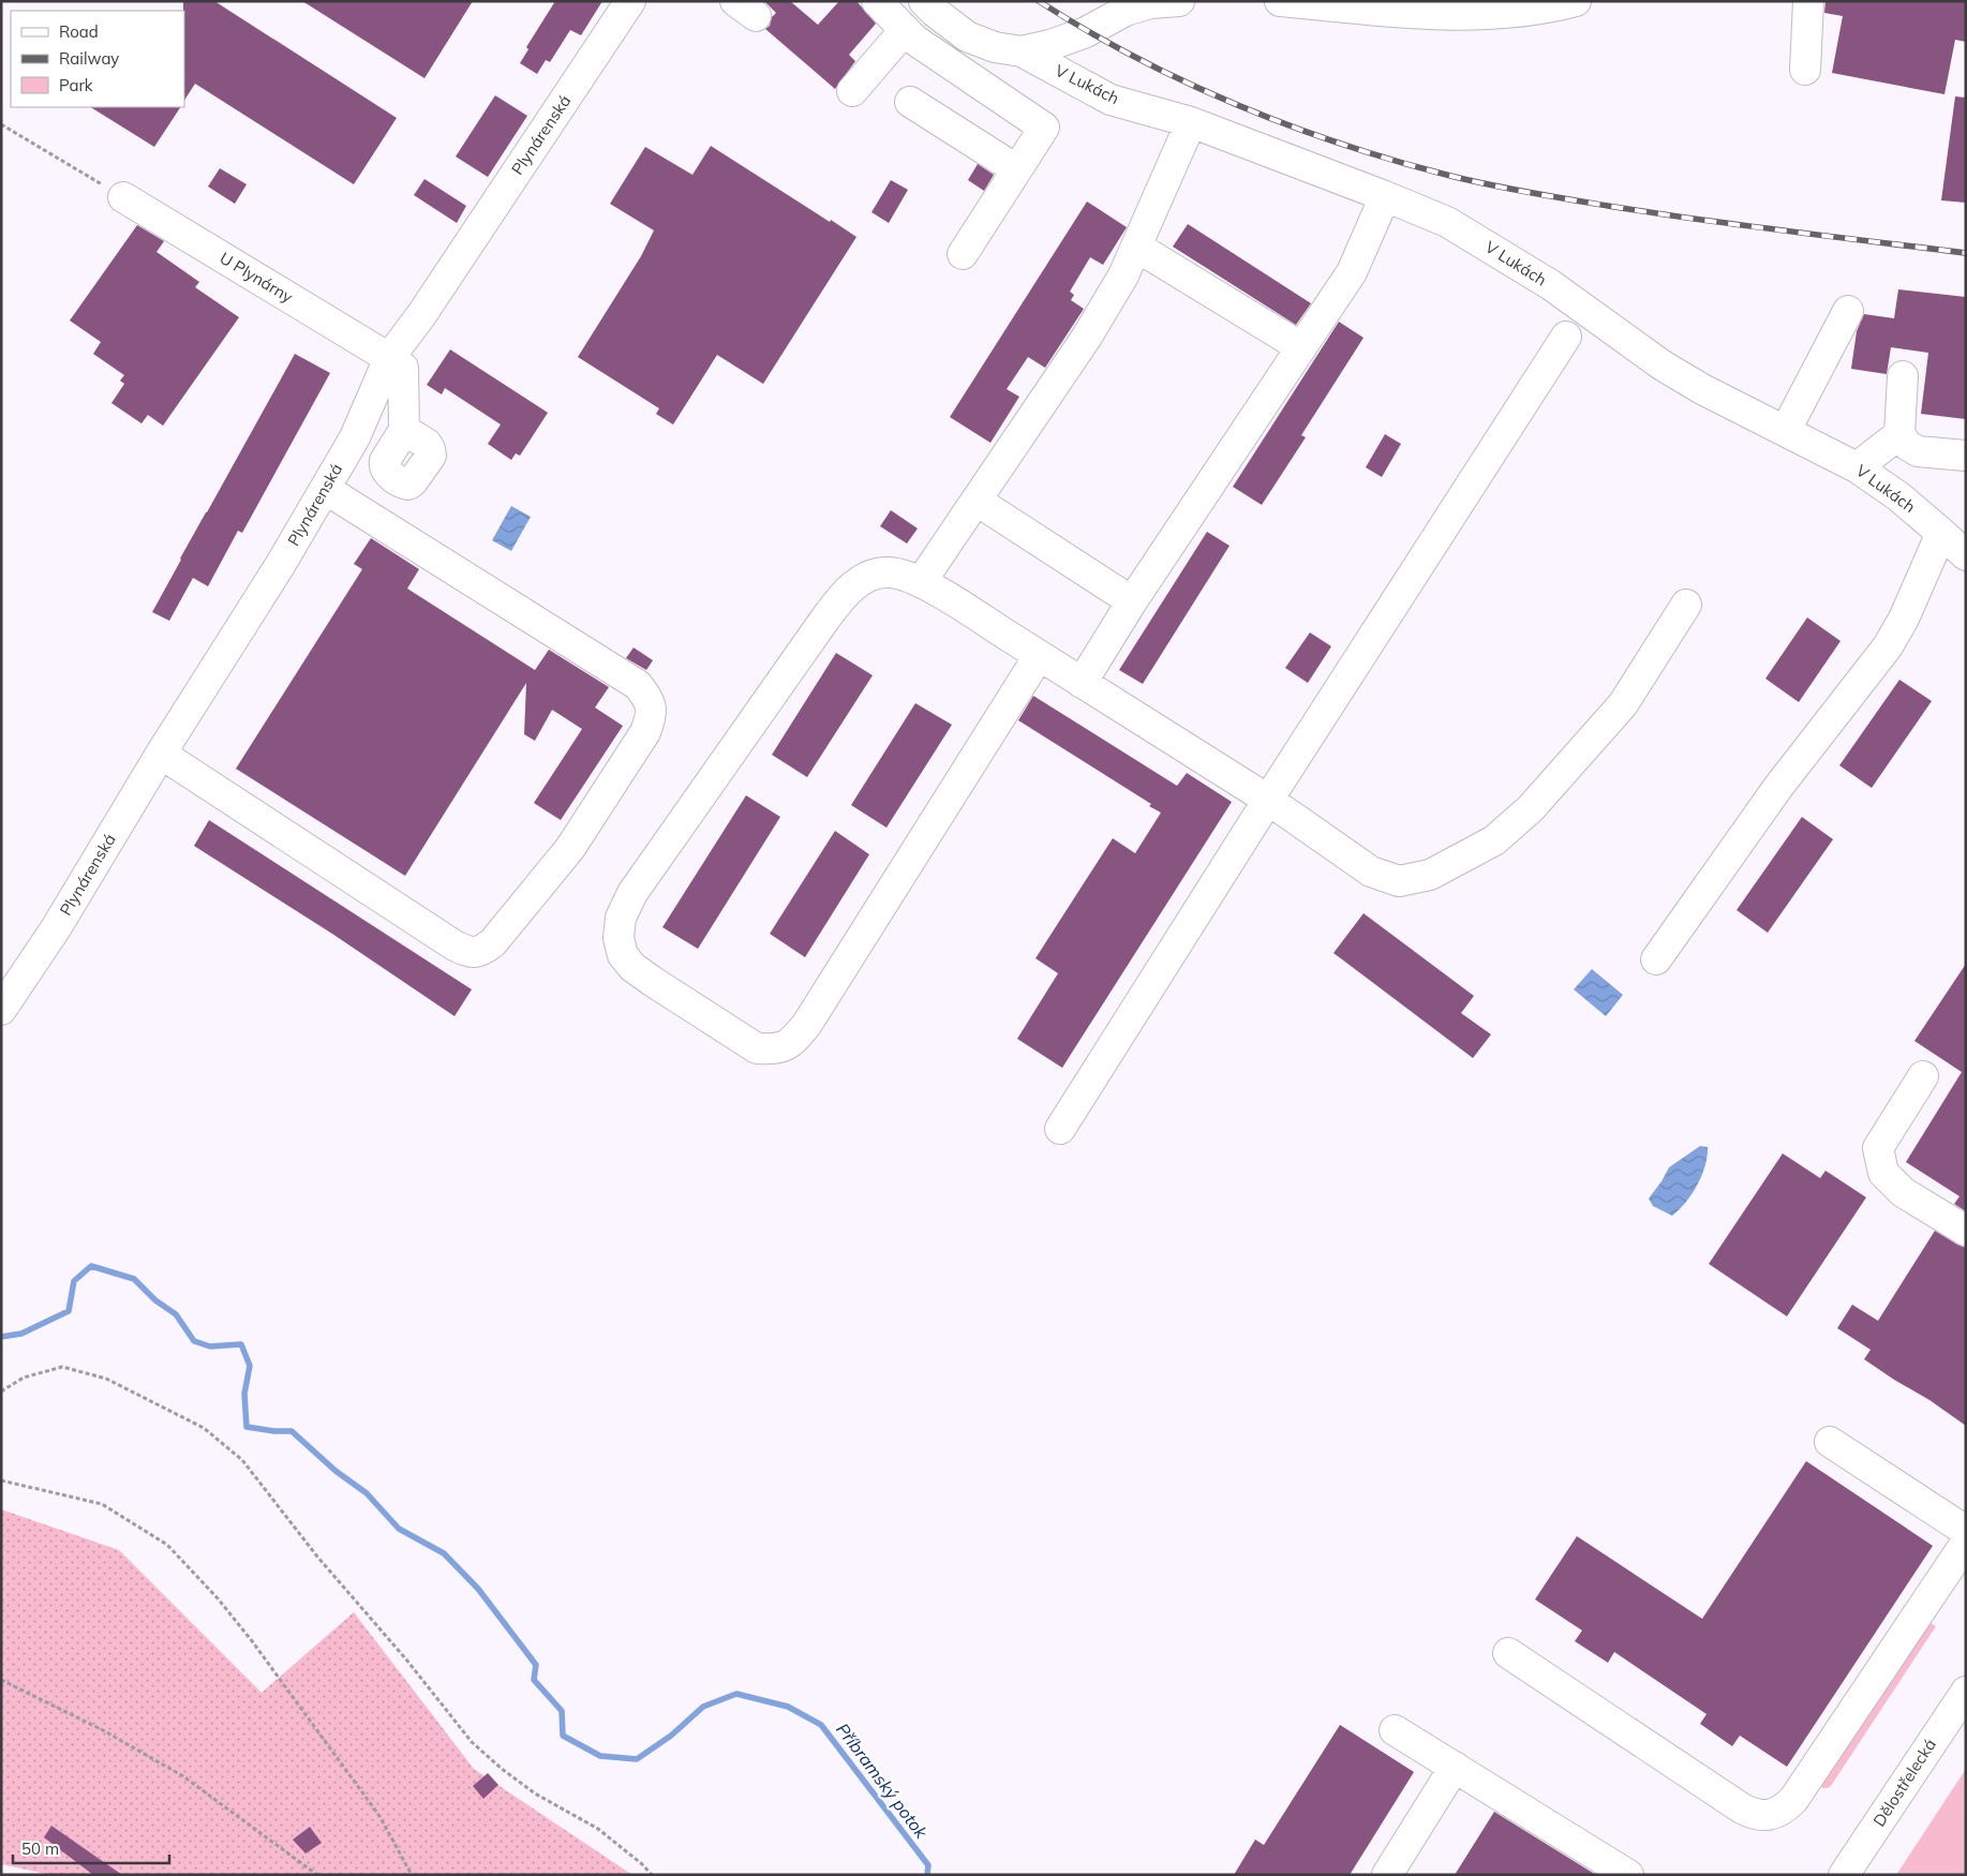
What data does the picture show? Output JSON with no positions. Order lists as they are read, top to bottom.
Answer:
{
  "streets": {
    "street": [
      "V Lukách",
      "Plynárenská",
      "U Plynárny",
      "Dělostřelecká"
    ]
  },
  "crossings": [
    ["Plynárenská", "U Plynárny"]
  ],
  "water": ["Příbramský potok"],
  "legend": ["Road", "Railway", "Park"],
  "scale_bar": "50 m"
}
